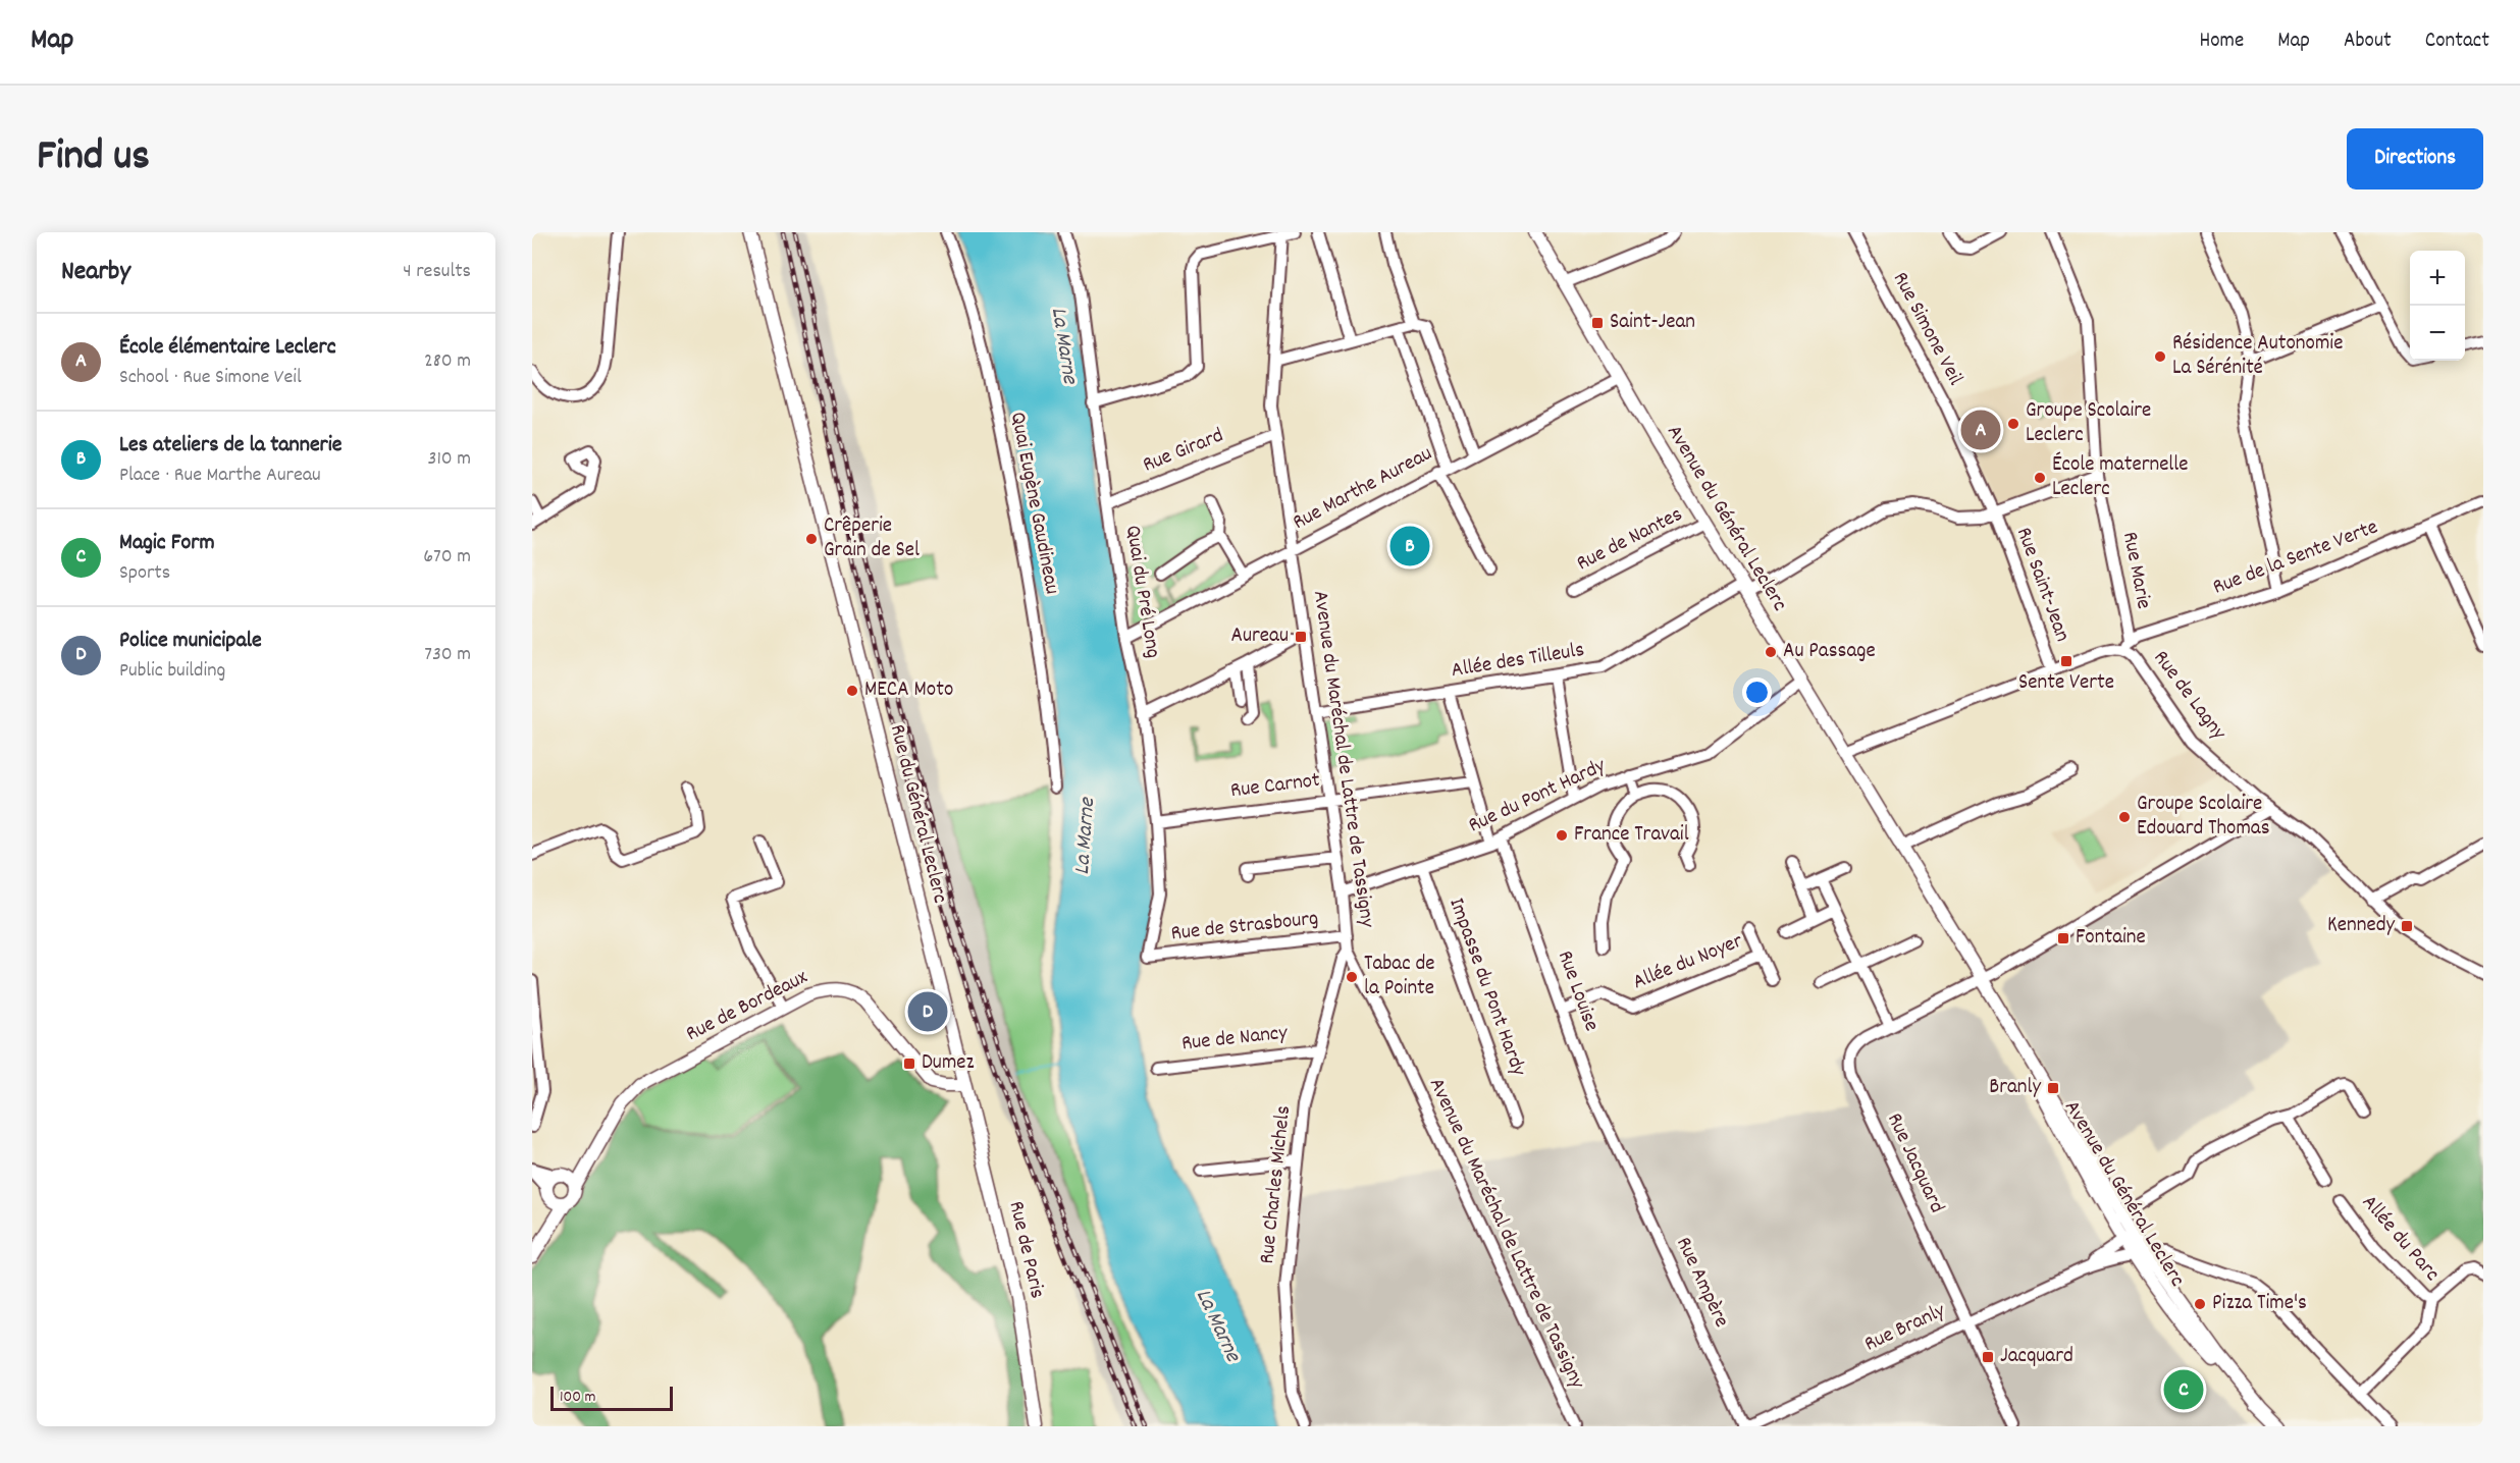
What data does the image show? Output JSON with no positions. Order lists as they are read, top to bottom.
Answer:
{
  "streets": {
    "main road": [
      "Avenue du Général Leclerc",
      "Rue du Général Leclerc",
      "Rue de Bordeaux",
      "Rue de Paris"
    ],
    "street": [
      "Rue Simone Veil",
      "Rue Girard",
      "Rue Marthe Aureau",
      "Quai Eugène Gaudineau",
      "Rue de Nantes",
      "Rue de la Sente Verte",
      "Rue Marie",
      "Rue Saint-Jean",
      "Quai du Pré Long",
      "Allée des Tilleuls",
      "Rue de Lagny",
      "Avenue du Maréchal de Lattre de Tassigny",
      "Rue Carnot",
      "Rue du Pont Hardy",
      "Rue de Strasbourg",
      "Allée du Noyer",
      "Impasse du Pont Hardy",
      "Rue Louise",
      "Rue de Nancy",
      "Rue Jacquard",
      "Rue Charles Michels",
      "Allée du Parc",
      "Rue Ampère",
      "Rue Branly"
    ]
  },
  "crossings": [
    ["Rue Simone Veil", "Rue Saint-Jean"],
    ["Rue Simone Veil", "Allée des Tilleuls"],
    ["Rue Girard", "Quai du Pré Long"],
    ["Rue Girard", "Avenue du Maréchal de Lattre de Tassigny"],
    ["Rue Marthe Aureau", "Avenue du Général Leclerc"],
    ["Rue Marthe Aureau", "Quai du Pré Long"],
    ["Rue Marthe Aureau", "Avenue du Maréchal de Lattre de Tassigny"],
    ["Avenue du Général Leclerc", "Rue de Nantes"],
    ["Avenue du Général Leclerc", "Allée des Tilleuls"],
    ["Avenue du Général Leclerc", "Rue de Lagny"],
    ["Avenue du Général Leclerc", "Rue du Pont Hardy"],
    ["Avenue du Général Leclerc", "Rue Jacquard"],
    ["Avenue du Général Leclerc", "Rue Branly"],
    ["Rue de la Sente Verte", "Rue Marie"],
    ["Rue de la Sente Verte", "Rue de Lagny"],
    ["Rue Marie", "Allée des Tilleuls"],
    ["Rue Marie", "Rue de Lagny"],
    ["Rue Saint-Jean", "Allée des Tilleuls"],
    ["Rue Saint-Jean", "Rue de Lagny"],
    ["Quai du Pré Long", "Rue Carnot"],
    ["Quai du Pré Long", "Rue de Strasbourg"],
    ["Allée des Tilleuls", "Avenue du Maréchal de Lattre de Tassigny"],
    ["Allée des Tilleuls", "Rue Louise"],
    ["Rue de Lagny", "Rue Jacquard"],
    ["Avenue du Maréchal de Lattre de Tassigny", "Rue Carnot"],
    ["Avenue du Maréchal de Lattre de Tassigny", "Rue du Pont Hardy"],
    ["Avenue du Maréchal de Lattre de Tassigny", "Rue de Strasbourg"],
    ["Avenue du Maréchal de Lattre de Tassigny", "Rue Charles Michels"],
    ["Rue Carnot", "Rue Louise"],
    ["Rue du Pont Hardy", "Impasse du Pont Hardy"],
    ["Rue du Pont Hardy", "Rue Louise"],
    ["Rue du Général Leclerc", "Rue de Bordeaux"],
    ["Rue du Général Leclerc", "Rue de Paris"],
    ["Allée du Noyer", "Rue Louise"],
    ["Rue Louise", "Rue Ampère"],
    ["Rue de Bordeaux", "Rue de Paris"],
    ["Rue de Nancy", "Rue Charles Michels"],
    ["Rue Jacquard", "Rue Branly"],
    ["Rue Ampère", "Rue Branly"]
  ],
  "water": ["La Marne"],
  "places": {
    "transit": [
      "Saint-Jean",
      "Aureau",
      "Sente Verte",
      "Kennedy",
      "Fontaine",
      "Dumez",
      "Branly",
      "Jacquard"
    ],
    "other": [
      "Résidence Autonomie La Sérénité",
      "Groupe Scolaire Leclerc",
      "École maternelle Leclerc",
      "Crêperie Grain de Sel",
      "Au Passage",
      "MECA Moto",
      "Groupe Scolaire Edouard Thomas",
      "France Travail",
      "Tabac de la Pointe",
      "Pizza Time's"
    ]
  },
  "scale_bar": "100 m",
  "page": {
    "header": "Map",
    "nav": [
      "Home",
      "Map",
      "About",
      "Contact"
    ],
    "title": "Find us",
    "buttons": "Directions",
    "heading": ["Nearby", "4 results"],
    "map_buttons": ["+", "−"],
    "list": [
      {
        "mark": "A",
        "name": "École élémentaire Leclerc",
        "note": "School · Rue Simone Veil",
        "value": "280 m"
      },
      {
        "mark": "B",
        "name": "Les ateliers de la tannerie",
        "note": "Place · Rue Marthe Aureau",
        "value": "310 m"
      },
      {
        "mark": "C",
        "name": "Magic Form",
        "note": "Sports",
        "value": "670 m"
      },
      {
        "mark": "D",
        "name": "Police municipale",
        "note": "Public building",
        "value": "730 m"
      }
    ],
    "pins": [
      "A",
      "B",
      "D",
      "C"
    ],
    "scale": "100 m"
  }
}
